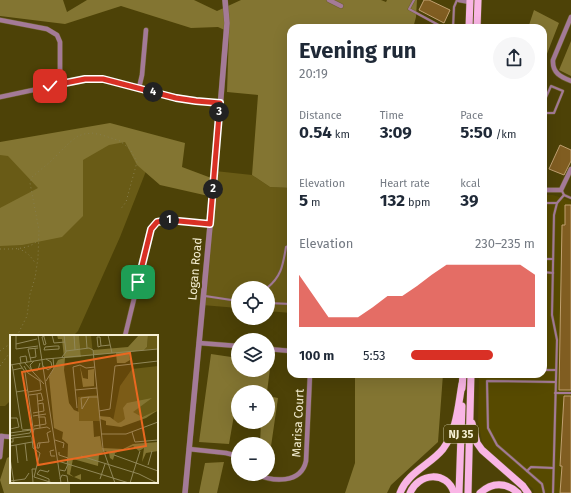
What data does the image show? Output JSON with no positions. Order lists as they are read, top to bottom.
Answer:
{
  "streets": {
    "main road": ["NJ 35"],
    "street": ["Logan Road", "Marisa Court"]
  },
  "page": {
    "heading": ["Evening run", "20:19"],
    "pins": [
      "4",
      "3",
      "2",
      "1"
    ],
    "stats": [
      ["Distance", "0.54 km"],
      ["Time", "3:09"],
      ["Pace", "5:50 /km"],
      ["Elevation", "5 m"],
      ["Heart rate", "132 bpm"],
      ["kcal", "39"]
    ],
    "chart": ["Elevation", "230–235 m"],
    "map_buttons": ["+", "−"],
    "list": [
      {
        "name": "100 m",
        "note": "5:53"
      }
    ]
  }
}
